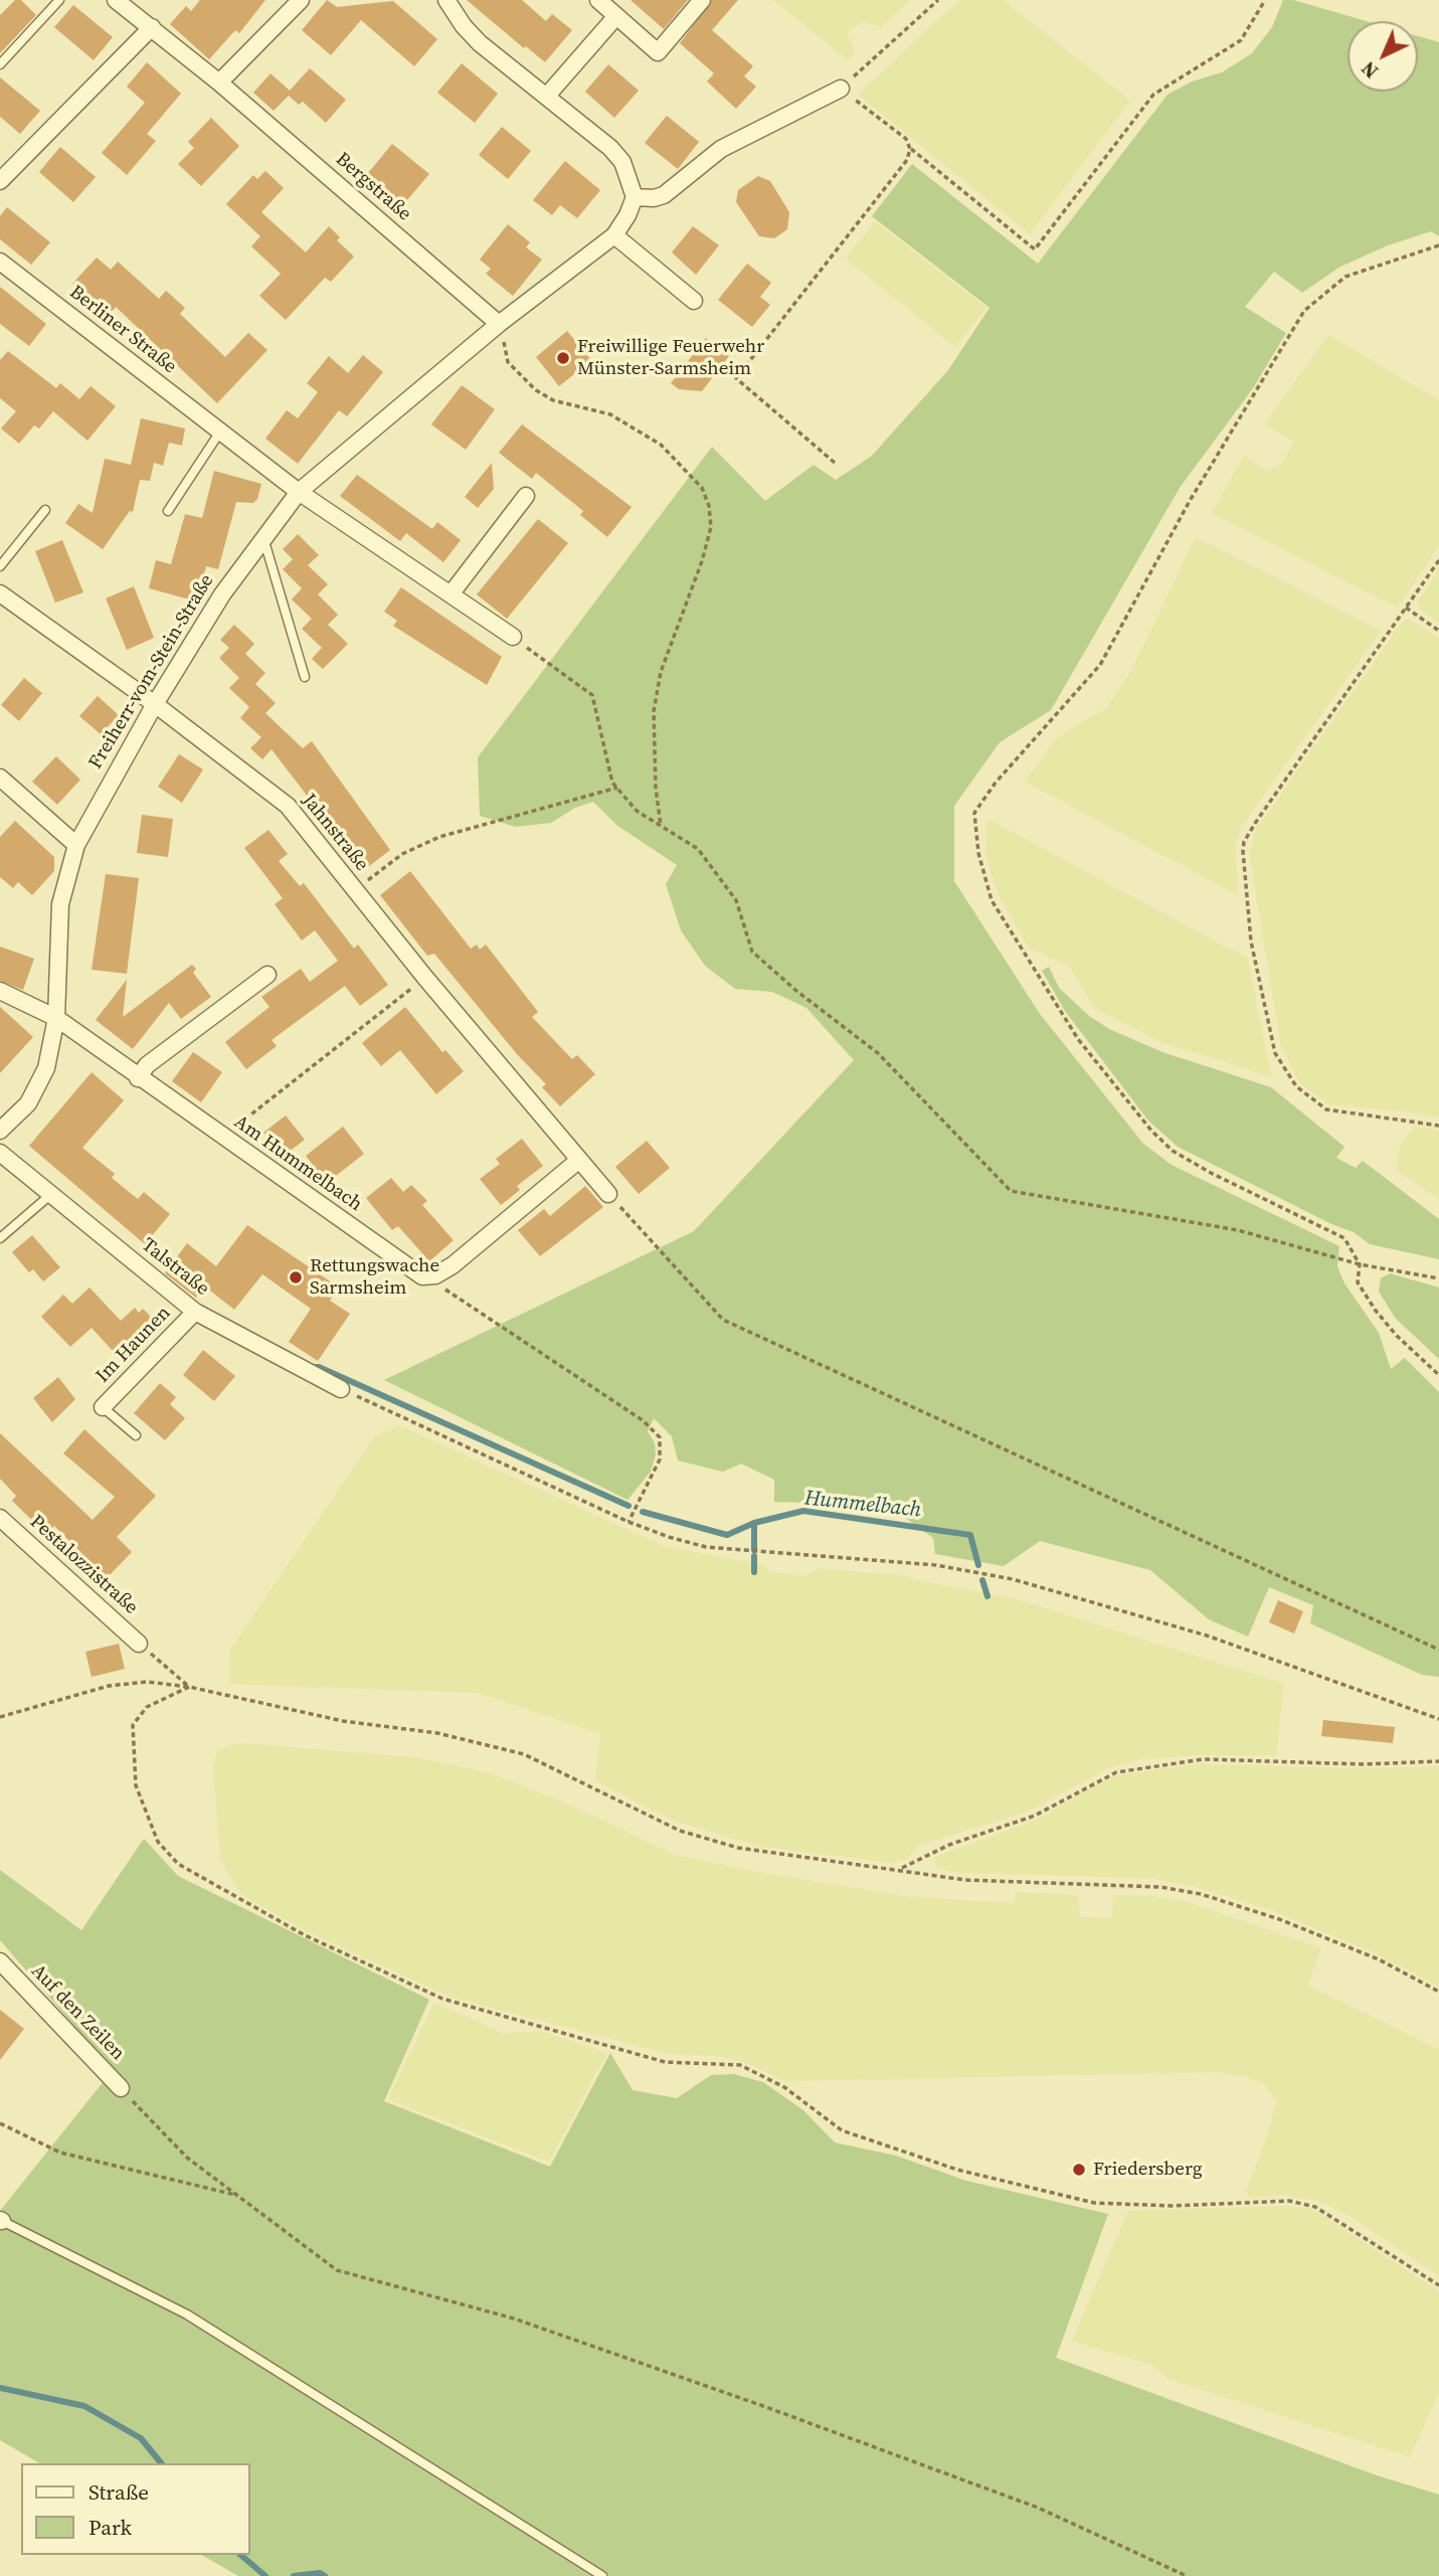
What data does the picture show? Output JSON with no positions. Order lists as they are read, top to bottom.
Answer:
{
  "streets": {
    "street": [
      "Bergstraße",
      "Berliner Straße",
      "Freiherr-vom-Stein-Straße",
      "Jahnstraße",
      "Am Hummelbach",
      "Talstraße",
      "Im Haunen",
      "Pestalozzistraße",
      "Auf den Zeilen"
    ]
  },
  "crossings": [
    ["Bergstraße", "Freiherr-vom-Stein-Straße"],
    ["Berliner Straße", "Freiherr-vom-Stein-Straße"],
    ["Freiherr-vom-Stein-Straße", "Jahnstraße"],
    ["Freiherr-vom-Stein-Straße", "Am Hummelbach"],
    ["Talstraße", "Im Haunen"]
  ],
  "water": ["Hummelbach"],
  "places": ["Freiwillige Feuerwehr Münster-Sarmsheim", "Rettungswache Sarmsheim", "Friedersberg"],
  "legend": ["Straße", "Park"],
  "north": "bottom left"
}
